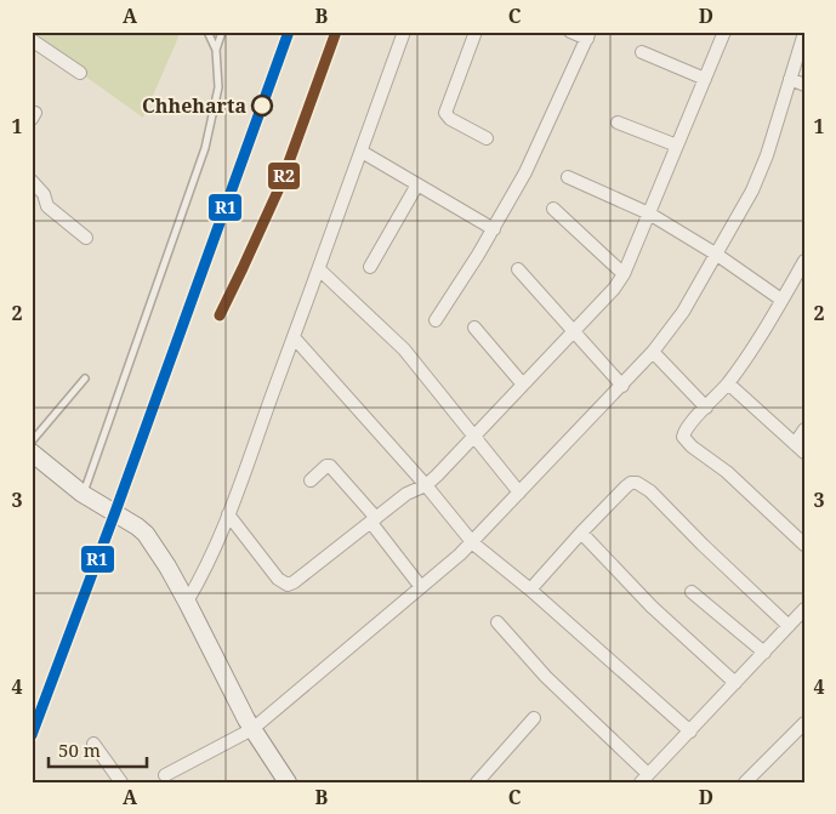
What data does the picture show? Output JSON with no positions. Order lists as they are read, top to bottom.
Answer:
{
  "places": ["Chheharta"],
  "lines": ["transit line R1", "transit line R2"],
  "scale_bar": "50 m",
  "grid": {
    "columns": [
      "A",
      "B",
      "C",
      "D"
    ],
    "rows": [
      "1",
      "2",
      "3",
      "4"
    ]
  }
}
